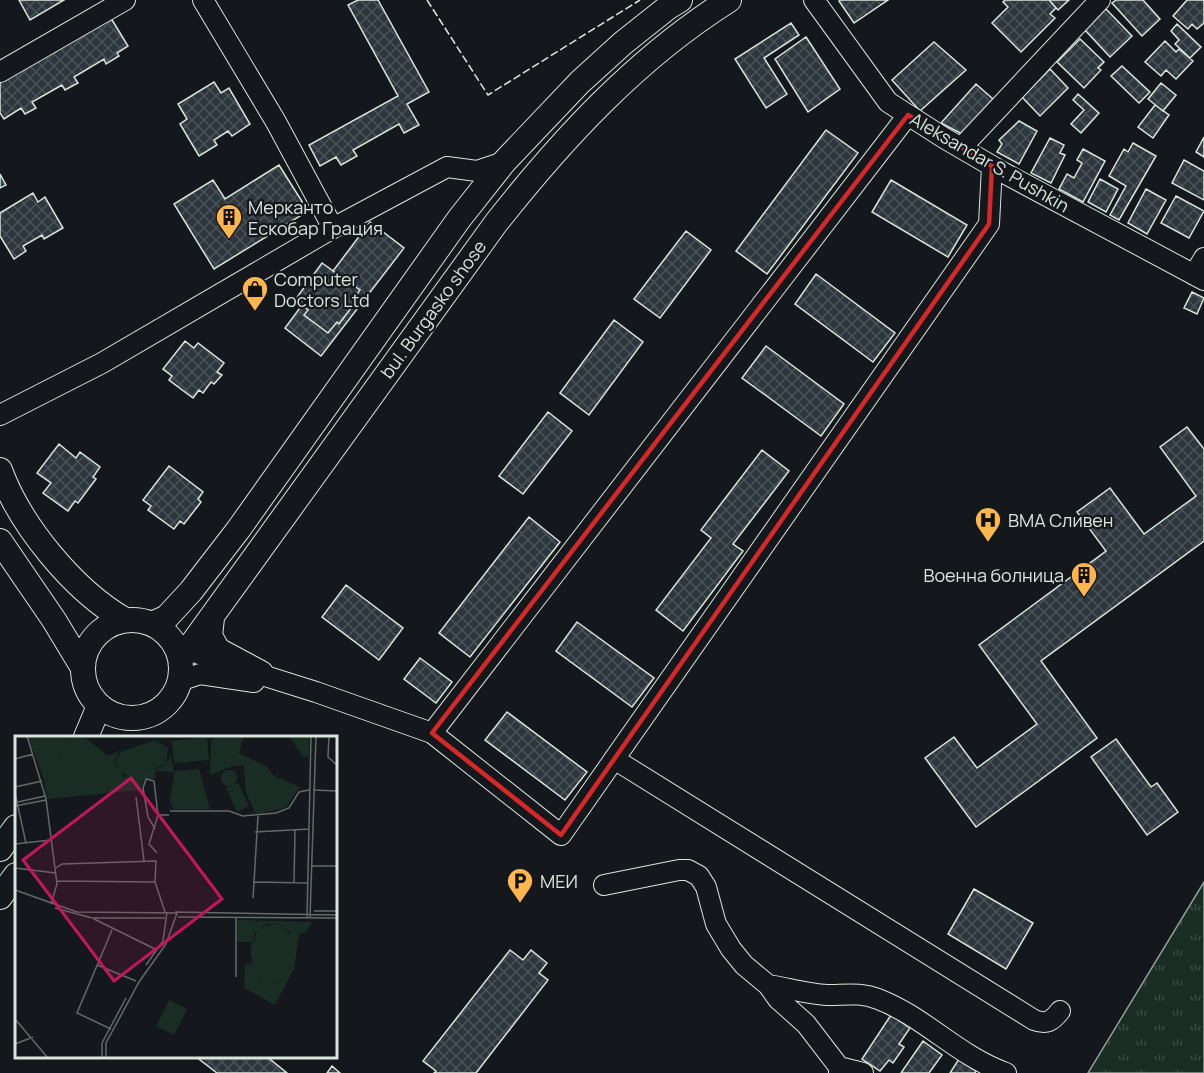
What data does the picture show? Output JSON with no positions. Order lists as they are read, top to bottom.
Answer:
{
  "streets": {
    "main road": ["bul. Burgasko shose"],
    "street": ["Aleksandar S. Pushkin"]
  },
  "places": {
    "building": ["Мерканто Ескобар Грация", "Военна болница"],
    "shop": ["Computer Doctors Ltd"],
    "hospital": ["ВМА Сливен"],
    "parking": ["МЕИ"]
  }
}
